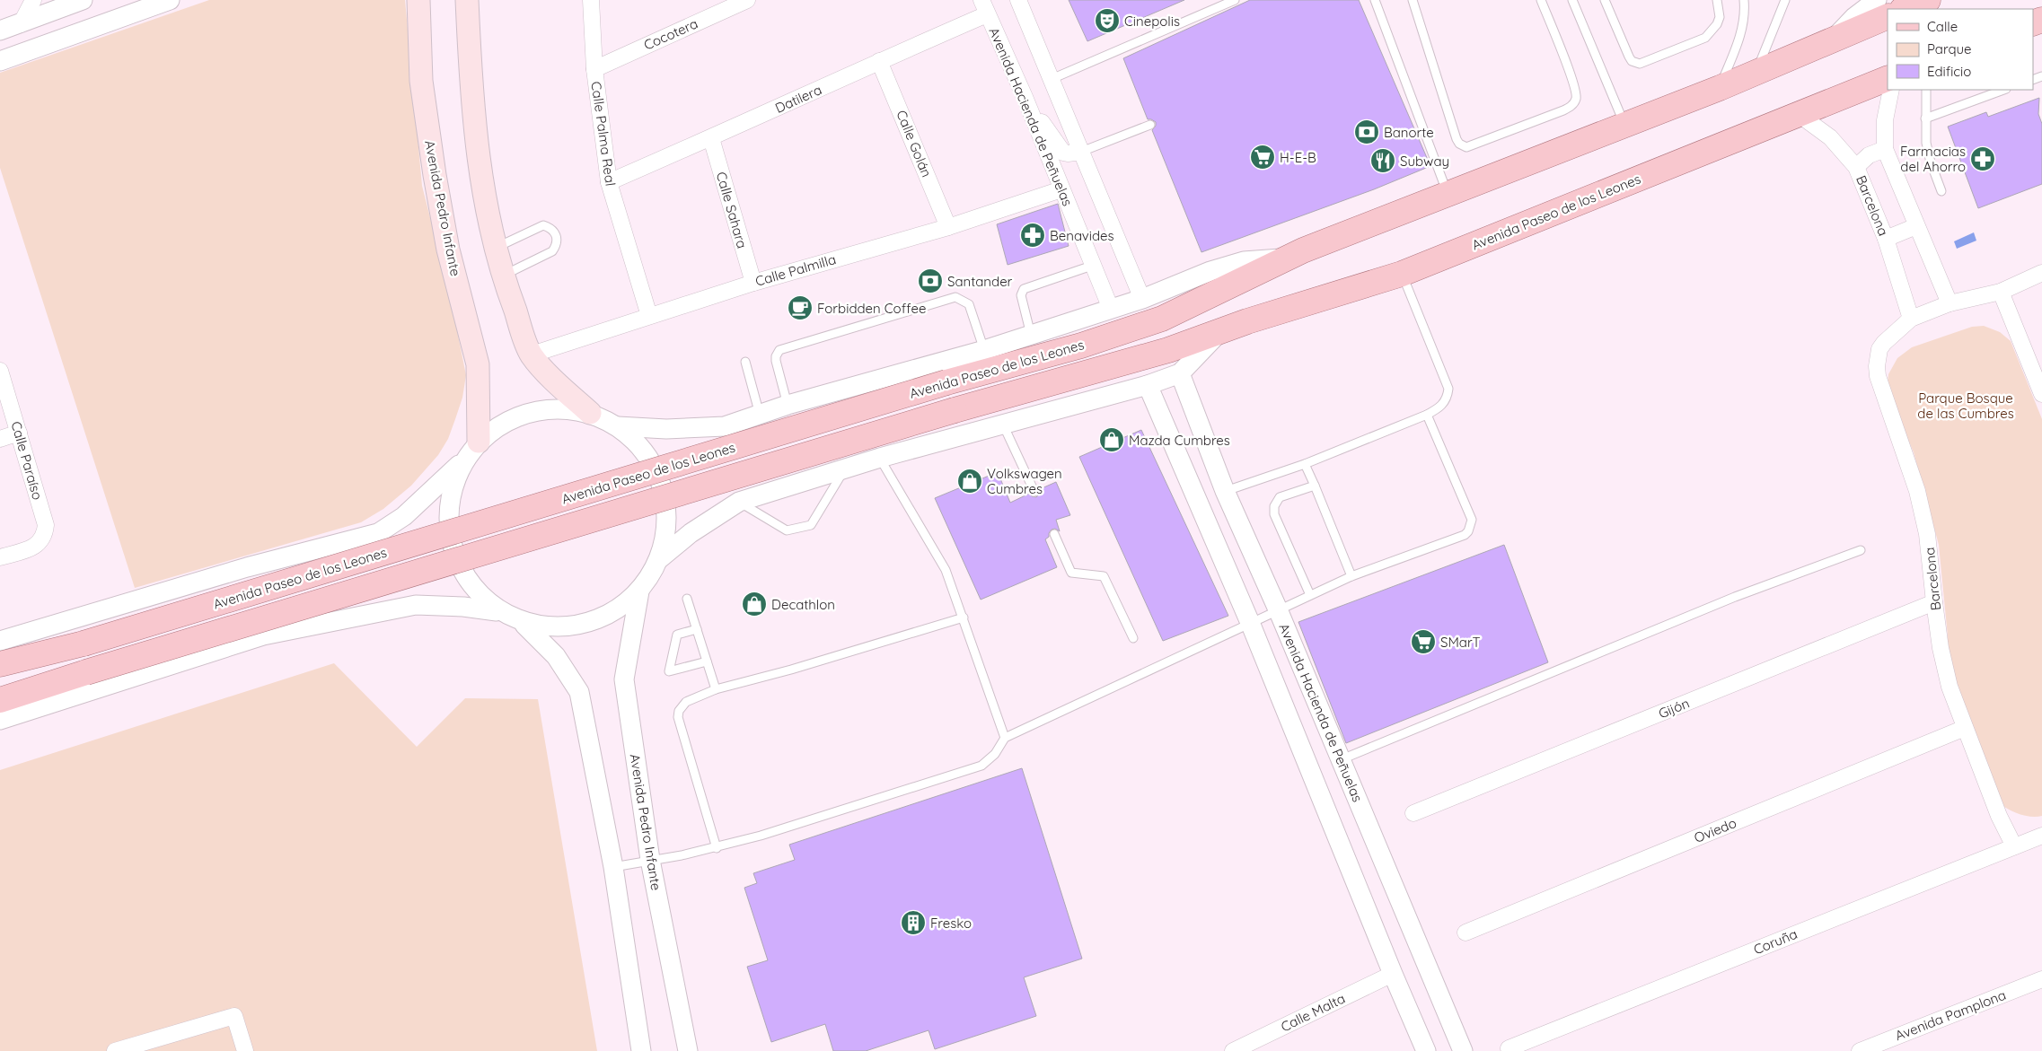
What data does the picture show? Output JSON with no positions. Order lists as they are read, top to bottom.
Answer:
{
  "streets": {
    "main road": ["Avenida Pedro Infante", "Avenida Paseo de los Leones"],
    "street": [
      "Cocotera",
      "Datilera",
      "Avenida Hacienda de Peñuelas",
      "Calle Palma Real",
      "Calle Golán",
      "Barcelona",
      "Calle Sahara",
      "Calle Palmilla",
      "Calle Paraíso",
      "Gijón",
      "Oviedo",
      "Coruña",
      "Calle Malta",
      "Avenida Pamplona"
    ]
  },
  "crossings": [
    ["Cocotera", "Calle Palma Real"],
    ["Datilera", "Avenida Hacienda de Peñuelas"],
    ["Datilera", "Calle Palma Real"],
    ["Datilera", "Calle Golán"],
    ["Datilera", "Calle Sahara"],
    ["Avenida Hacienda de Peñuelas", "Avenida Paseo de los Leones"],
    ["Avenida Hacienda de Peñuelas", "Calle Palmilla"],
    ["Calle Palma Real", "Calle Palmilla"],
    ["Calle Golán", "Calle Palmilla"],
    ["Barcelona", "Avenida Paseo de los Leones"],
    ["Barcelona", "Gijón"],
    ["Barcelona", "Oviedo"],
    ["Barcelona", "Coruña"],
    ["Avenida Pedro Infante", "Avenida Paseo de los Leones"],
    ["Calle Sahara", "Calle Palmilla"]
  ],
  "parks": ["Parque Bosque de las Cumbres"],
  "places": {
    "theatre": ["Cinepolis"],
    "bank": ["Banorte", "Santander"],
    "supermarket": ["H-E-B", "SMarT"],
    "pharmacy": ["Farmacias del Ahorro", "Benavides"],
    "restaurant": ["Subway"],
    "cafe": ["Forbidden Coffee"],
    "shop": ["Mazda Cumbres", "Volkswagen Cumbres", "Decathlon"],
    "building": ["Fresko"]
  },
  "legend": ["Calle", "Parque", "Edificio"]
}
